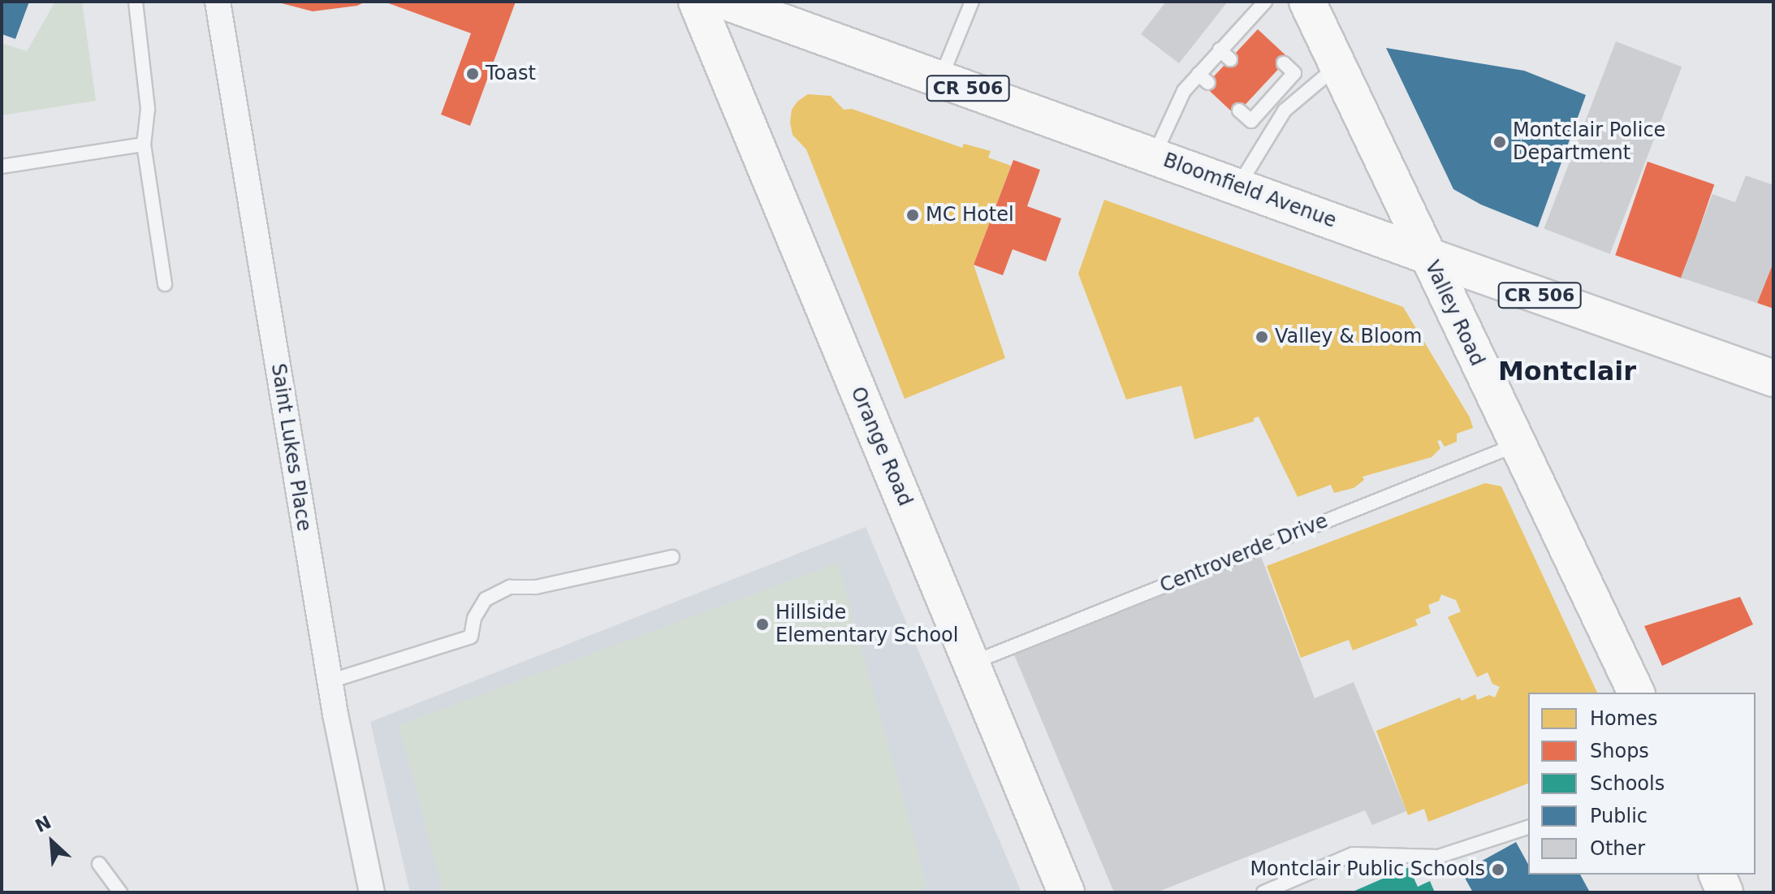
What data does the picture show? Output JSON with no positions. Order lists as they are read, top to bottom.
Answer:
{
  "streets": {
    "street": [
      "CR 506",
      "Bloomfield Avenue",
      "Valley Road",
      "Orange Road",
      "Saint Lukes Place"
    ],
    "lane": ["Centroverde Drive"]
  },
  "crossings": [
    ["Bloomfield Avenue", "Valley Road"],
    ["Valley Road", "Centroverde Drive"],
    ["Orange Road", "Centroverde Drive"]
  ],
  "districts": ["Montclair"],
  "places": [
    "Toast",
    "Montclair Police Department",
    "MC Hotel",
    "Valley & Bloom",
    "Hillside Elementary School",
    "Montclair Public Schools"
  ],
  "legend": [
    "Homes",
    "Shops",
    "Schools",
    "Public",
    "Other"
  ],
  "north": "top left"
}
